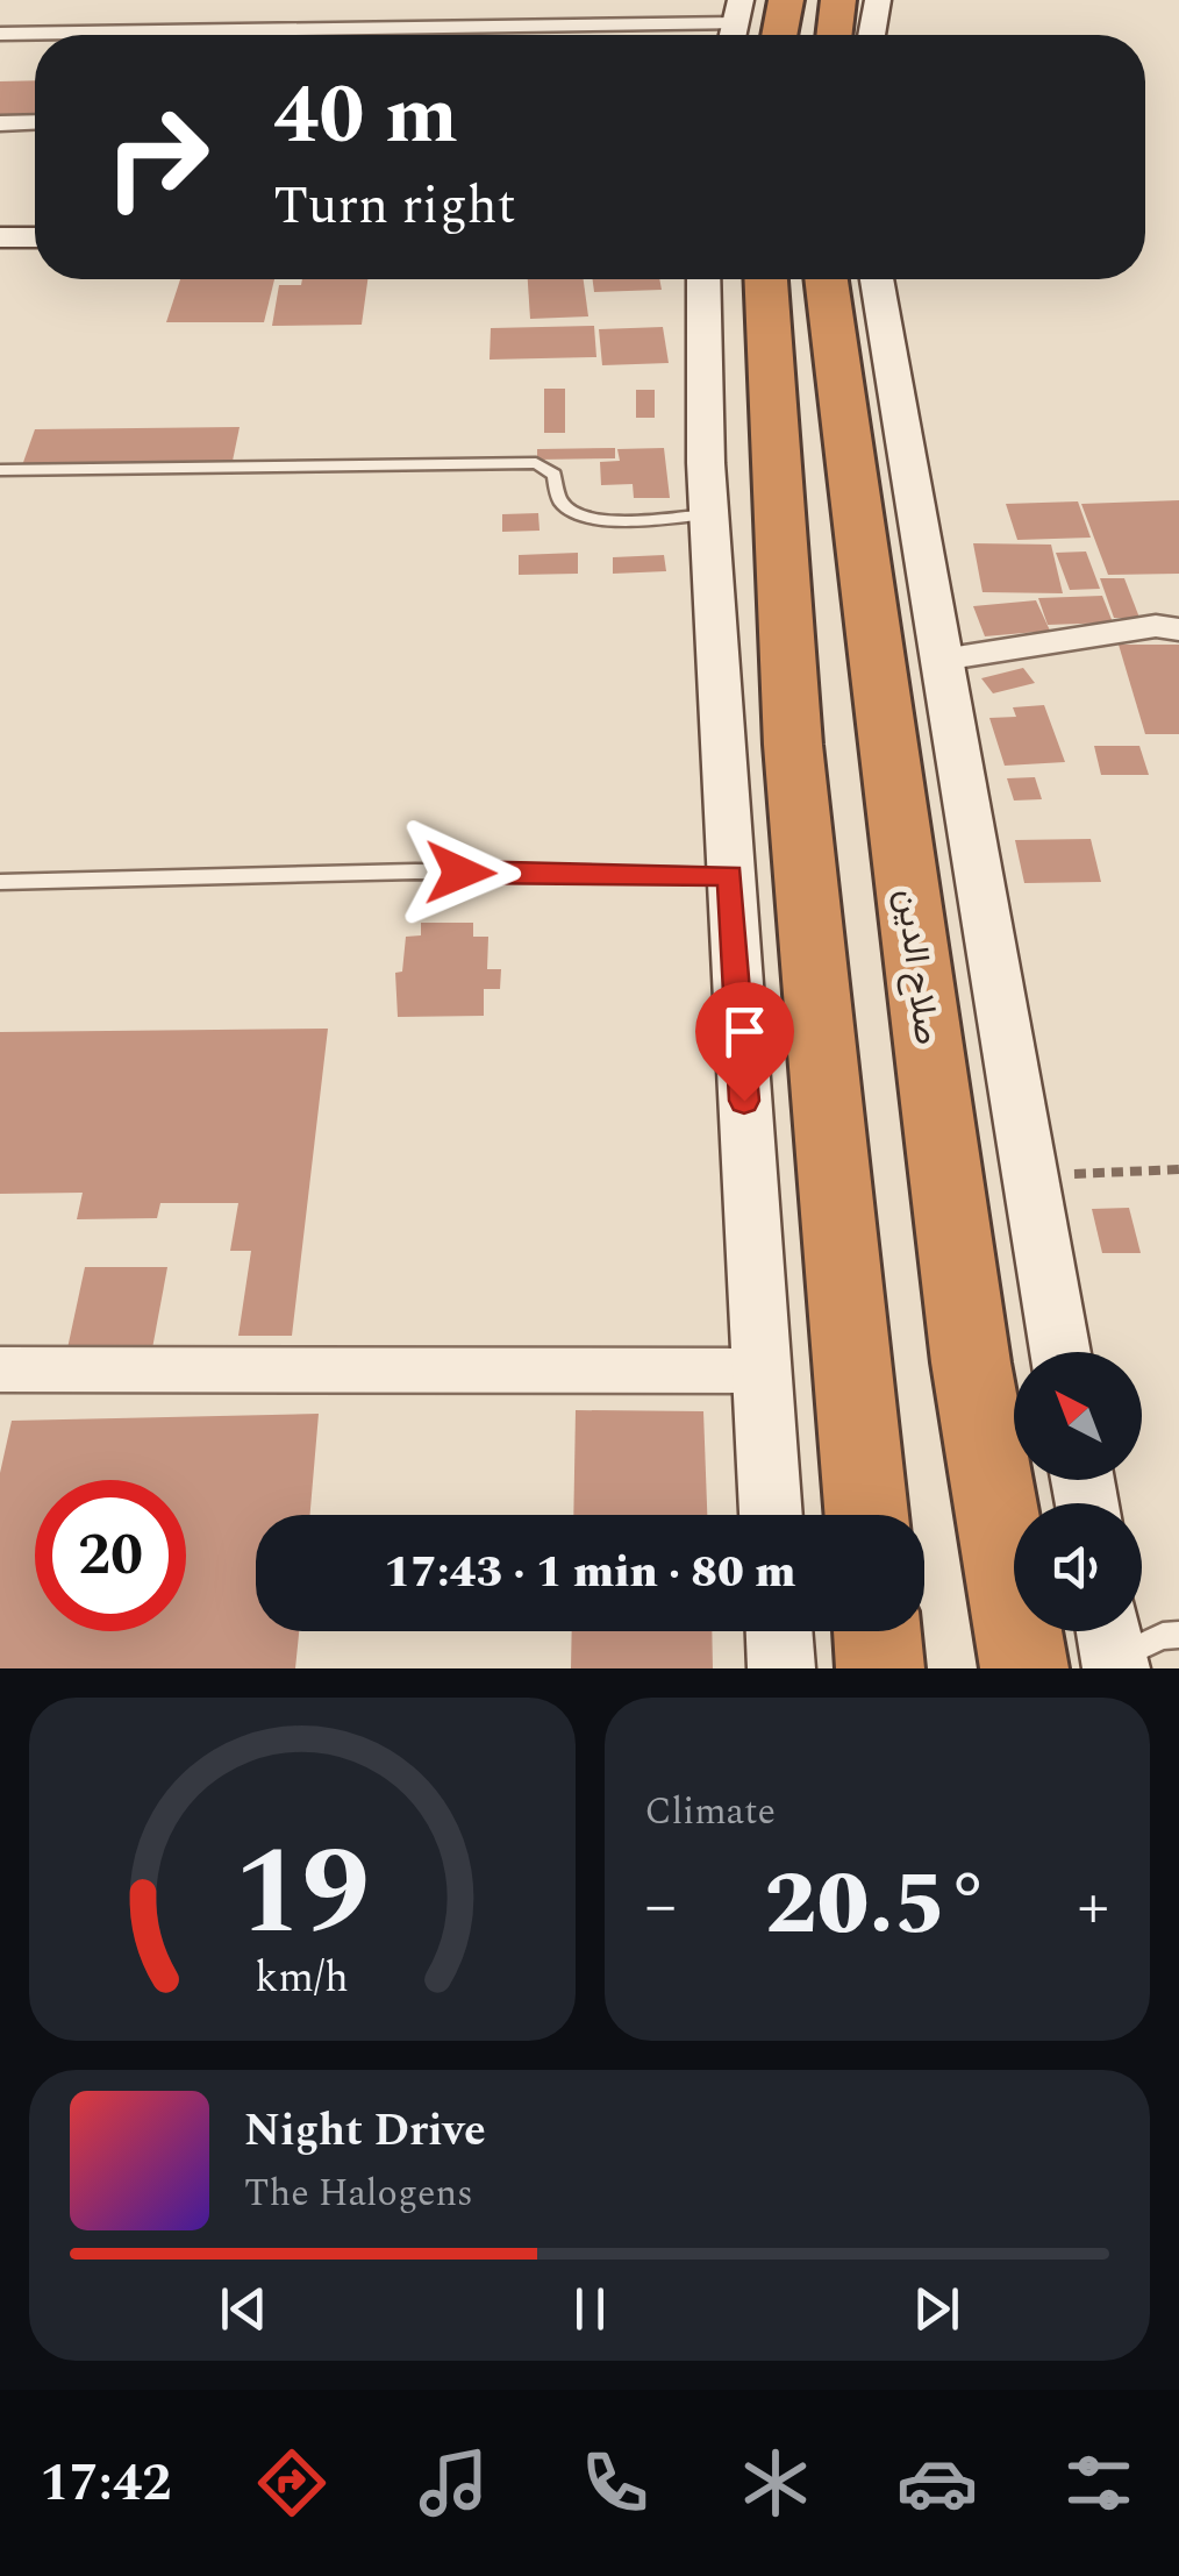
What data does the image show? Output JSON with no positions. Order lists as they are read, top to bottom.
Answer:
{
  "streets": {
    "highway": ["صلاح الدين"]
  },
  "north": "top left",
  "page": {
    "turn": ["40 m", "Turn right"],
    "limit": "20",
    "trip": "17:43 · 1 min · 80 m",
    "tile": "Climate",
    "heat": ["−", "20.5°", "+"],
    "song": ["Night Drive", "The Halogens"],
    "tabs": "17:42",
    "gauge": ["19", "km/h"]
  }
}
